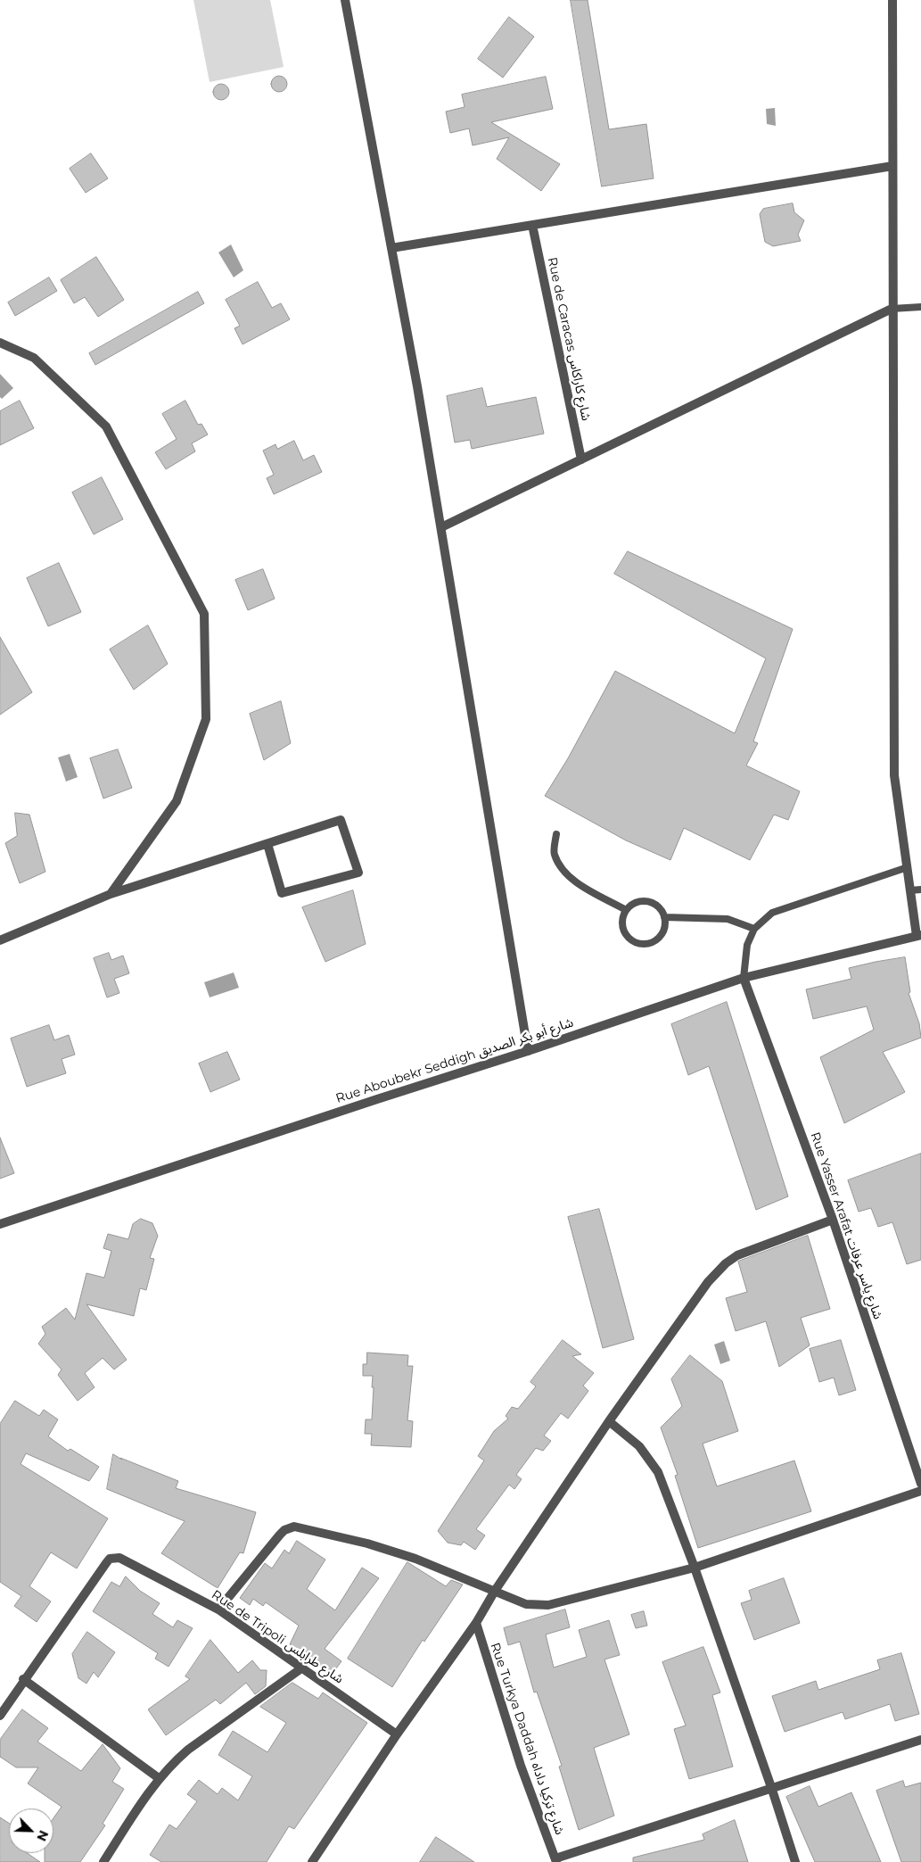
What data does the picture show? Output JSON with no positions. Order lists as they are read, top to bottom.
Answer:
{
  "streets": {
    "street": [
      "Rue de Caracas شارع كاراكاس",
      "Rue Aboubekr Seddigh شارع أبو بكر الصديق",
      "Rue Yasser Arafat شارع ياسر عرفات",
      "Rue de Tripoli شارع طرابلس",
      "Rue Turkya Daddah شارع تركيا داداه"
    ]
  },
  "crossings": [
    ["Rue Aboubekr Seddigh شارع أبو بكر الصديق", "Rue Yasser Arafat شارع ياسر عرفات"]
  ],
  "north": "bottom right"
}
